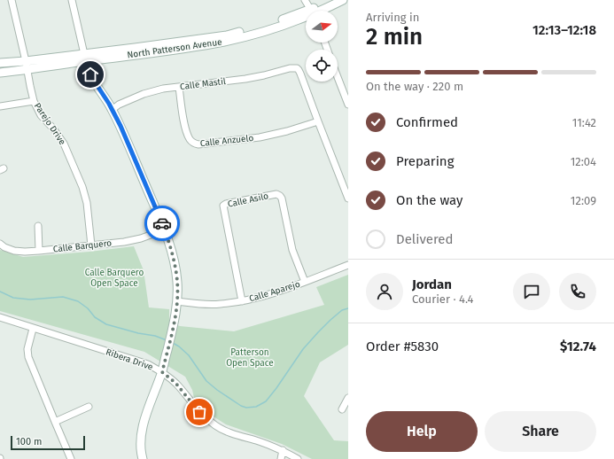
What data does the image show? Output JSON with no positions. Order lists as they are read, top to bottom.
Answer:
{
  "streets": {
    "main road": ["North Patterson Avenue"],
    "street": [
      "Calle Mastil",
      "Parejo Drive",
      "Calle Anzuelo",
      "Calle Asilo",
      "Calle Barquero",
      "Calle Aparejo",
      "Ribera Drive"
    ]
  },
  "crossings": [
    ["North Patterson Avenue", "Parejo Drive"],
    ["Calle Mastil", "Calle Anzuelo"],
    ["Parejo Drive", "Calle Barquero"],
    ["Calle Asilo", "Calle Aparejo"]
  ],
  "parks": ["Calle Barquero Open Space", "Patterson Open Space"],
  "scale_bar": "100 m",
  "north": "right",
  "page": {
    "heading": ["2 min", "Arriving in", "12:13–12:18"],
    "panel": [
      "Jordan",
      "Courier · 4.4",
      "Order #5830",
      "$12.74"
    ],
    "bar": "On the way · 220 m",
    "list": [
      ["Confirmed", "11:42"],
      ["Preparing", "12:04"],
      ["On the way", "12:09"],
      "Delivered"
    ],
    "buttons": ["Help", "Share"],
    "scale": "100 m"
  }
}
